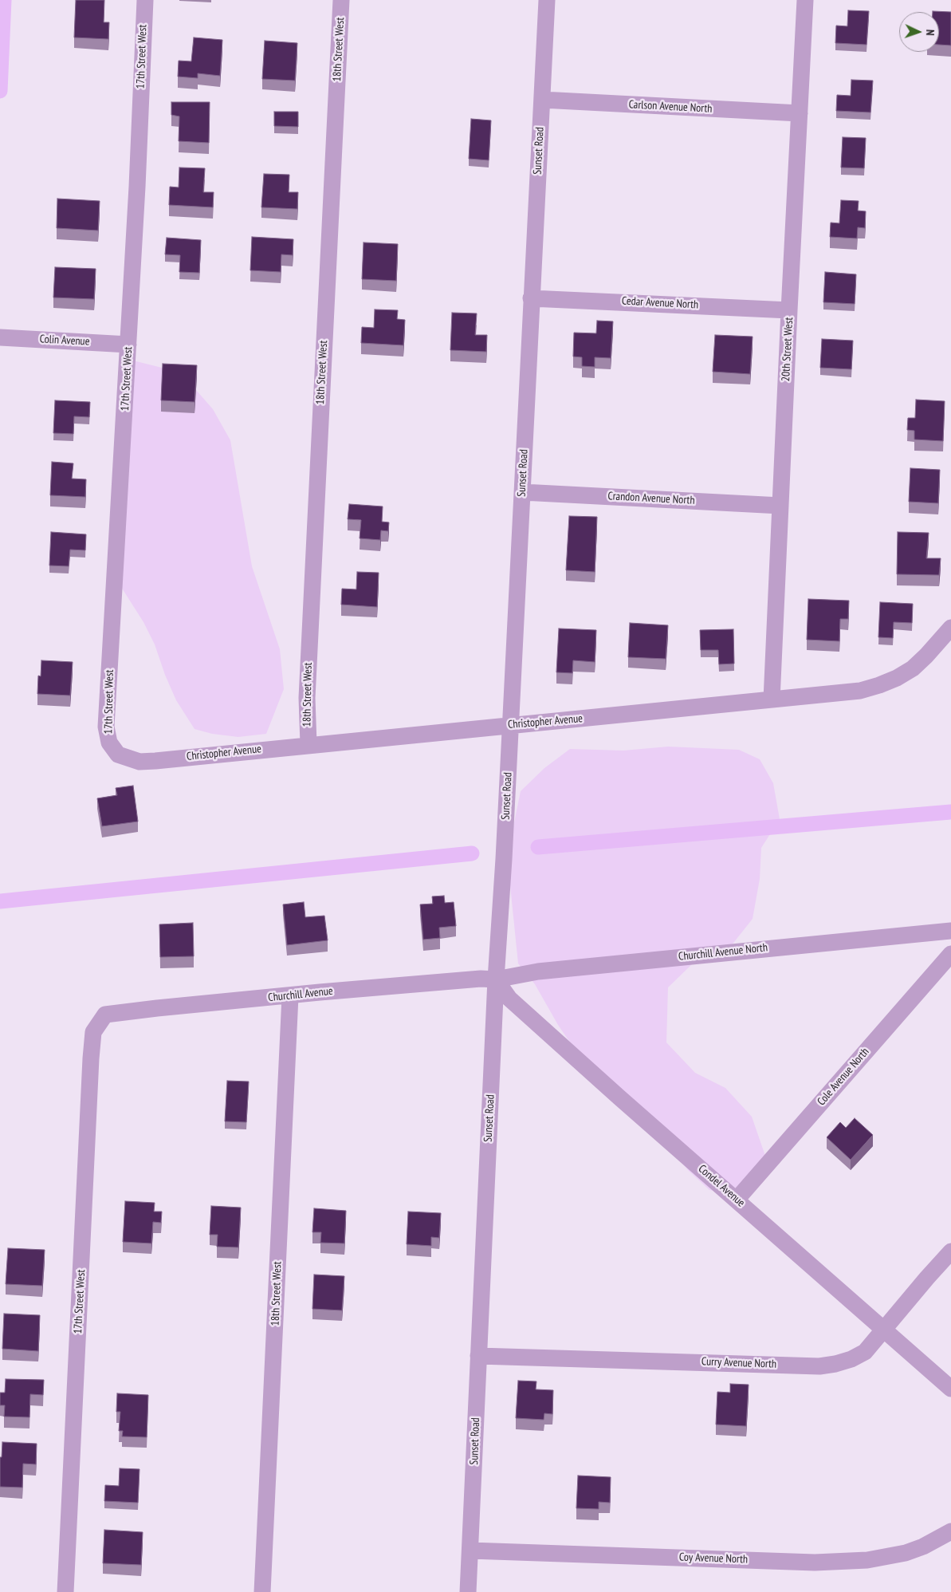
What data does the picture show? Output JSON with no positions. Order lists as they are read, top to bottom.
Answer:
{
  "streets": {
    "street": [
      "18th Street West",
      "17th Street West",
      "Carlson Avenue North",
      "Sunset Road",
      "Cedar Avenue North",
      "Colin Avenue",
      "20th Street West",
      "Crandon Avenue North",
      "Christopher Avenue",
      "Churchill Avenue North",
      "Churchill Avenue",
      "Cole Avenue North",
      "Condel Avenue",
      "Curry Avenue North",
      "Coy Avenue North"
    ]
  },
  "crossings": [
    ["18th Street West", "Christopher Avenue"],
    ["18th Street West", "Churchill Avenue"],
    ["17th Street West", "Colin Avenue"],
    ["17th Street West", "Christopher Avenue"],
    ["17th Street West", "Churchill Avenue"],
    ["Carlson Avenue North", "Sunset Road"],
    ["Carlson Avenue North", "20th Street West"],
    ["Sunset Road", "Cedar Avenue North"],
    ["Sunset Road", "Crandon Avenue North"],
    ["Sunset Road", "Christopher Avenue"],
    ["Sunset Road", "Churchill Avenue North"],
    ["Sunset Road", "Churchill Avenue"],
    ["Sunset Road", "Condel Avenue"],
    ["Sunset Road", "Curry Avenue North"],
    ["Sunset Road", "Coy Avenue North"],
    ["Cedar Avenue North", "20th Street West"],
    ["20th Street West", "Crandon Avenue North"],
    ["20th Street West", "Christopher Avenue"],
    ["Churchill Avenue North", "Churchill Avenue"],
    ["Churchill Avenue North", "Condel Avenue"],
    ["Churchill Avenue", "Condel Avenue"],
    ["Cole Avenue North", "Condel Avenue"],
    ["Condel Avenue", "Curry Avenue North"]
  ],
  "north": "right"
}
